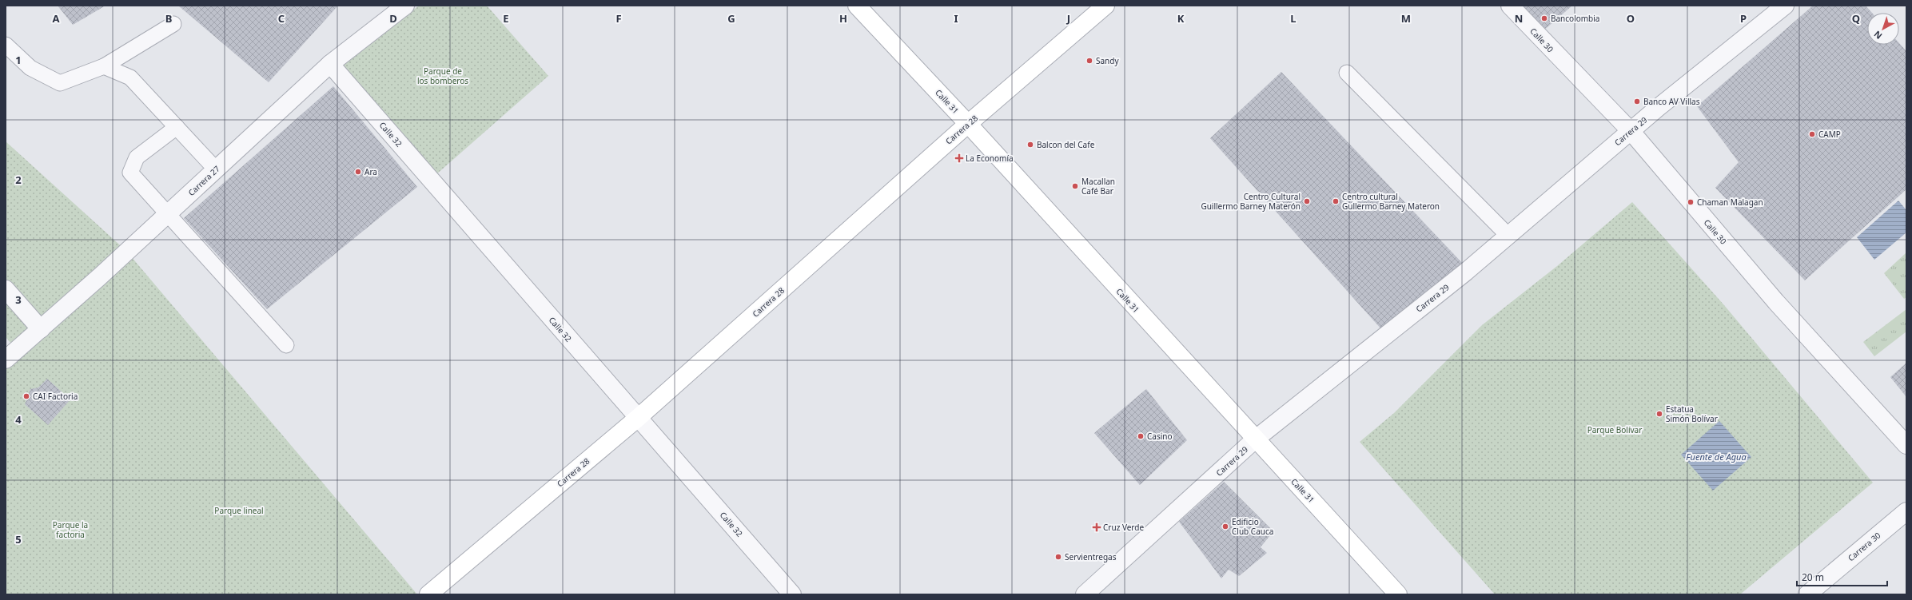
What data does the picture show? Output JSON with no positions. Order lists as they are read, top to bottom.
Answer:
{
  "streets": {
    "main road": ["Calle 31", "Carrera 28"],
    "street": [
      "Calle 30",
      "Carrera 29",
      "Calle 32",
      "Carrera 27",
      "Carrera 30"
    ]
  },
  "crossings": [
    ["Calle 30", "Carrera 29"],
    ["Calle 31", "Carrera 28"],
    ["Calle 31", "Carrera 29"],
    ["Carrera 28", "Calle 32"],
    ["Calle 32", "Carrera 27"]
  ],
  "water": ["Fuente de Agua"],
  "parks": [
    "Parque de los bomberos",
    "Parque Bolívar",
    "Parque lineal",
    "Parque la factoria"
  ],
  "places": {
    "other": [
      "Bancolombia",
      "Sandy",
      "Banco AV Villas",
      "CAMP",
      "Balcon del Cafe",
      "Ara",
      "Macallan Café Bar",
      "Centro Cultural Guillermo Barney Materón",
      "Centro cultural Gullermo Barney Materon",
      "Chaman Malagan",
      "CAI Factoria",
      "Estatua Simón Bolívar",
      "Casino",
      "Edificio Club Cauca",
      "Servientregas"
    ],
    "health": ["La Economía", "Cruz Verde"]
  },
  "scale_bar": "20 m",
  "north": "bottom left",
  "grid": {
    "columns": [
      "A",
      "B",
      "C",
      "D",
      "E",
      "F",
      "G",
      "H",
      "I",
      "J",
      "K",
      "L",
      "M",
      "N",
      "O",
      "P",
      "Q"
    ],
    "rows": [
      "1",
      "2",
      "3",
      "4",
      "5"
    ]
  }
}
